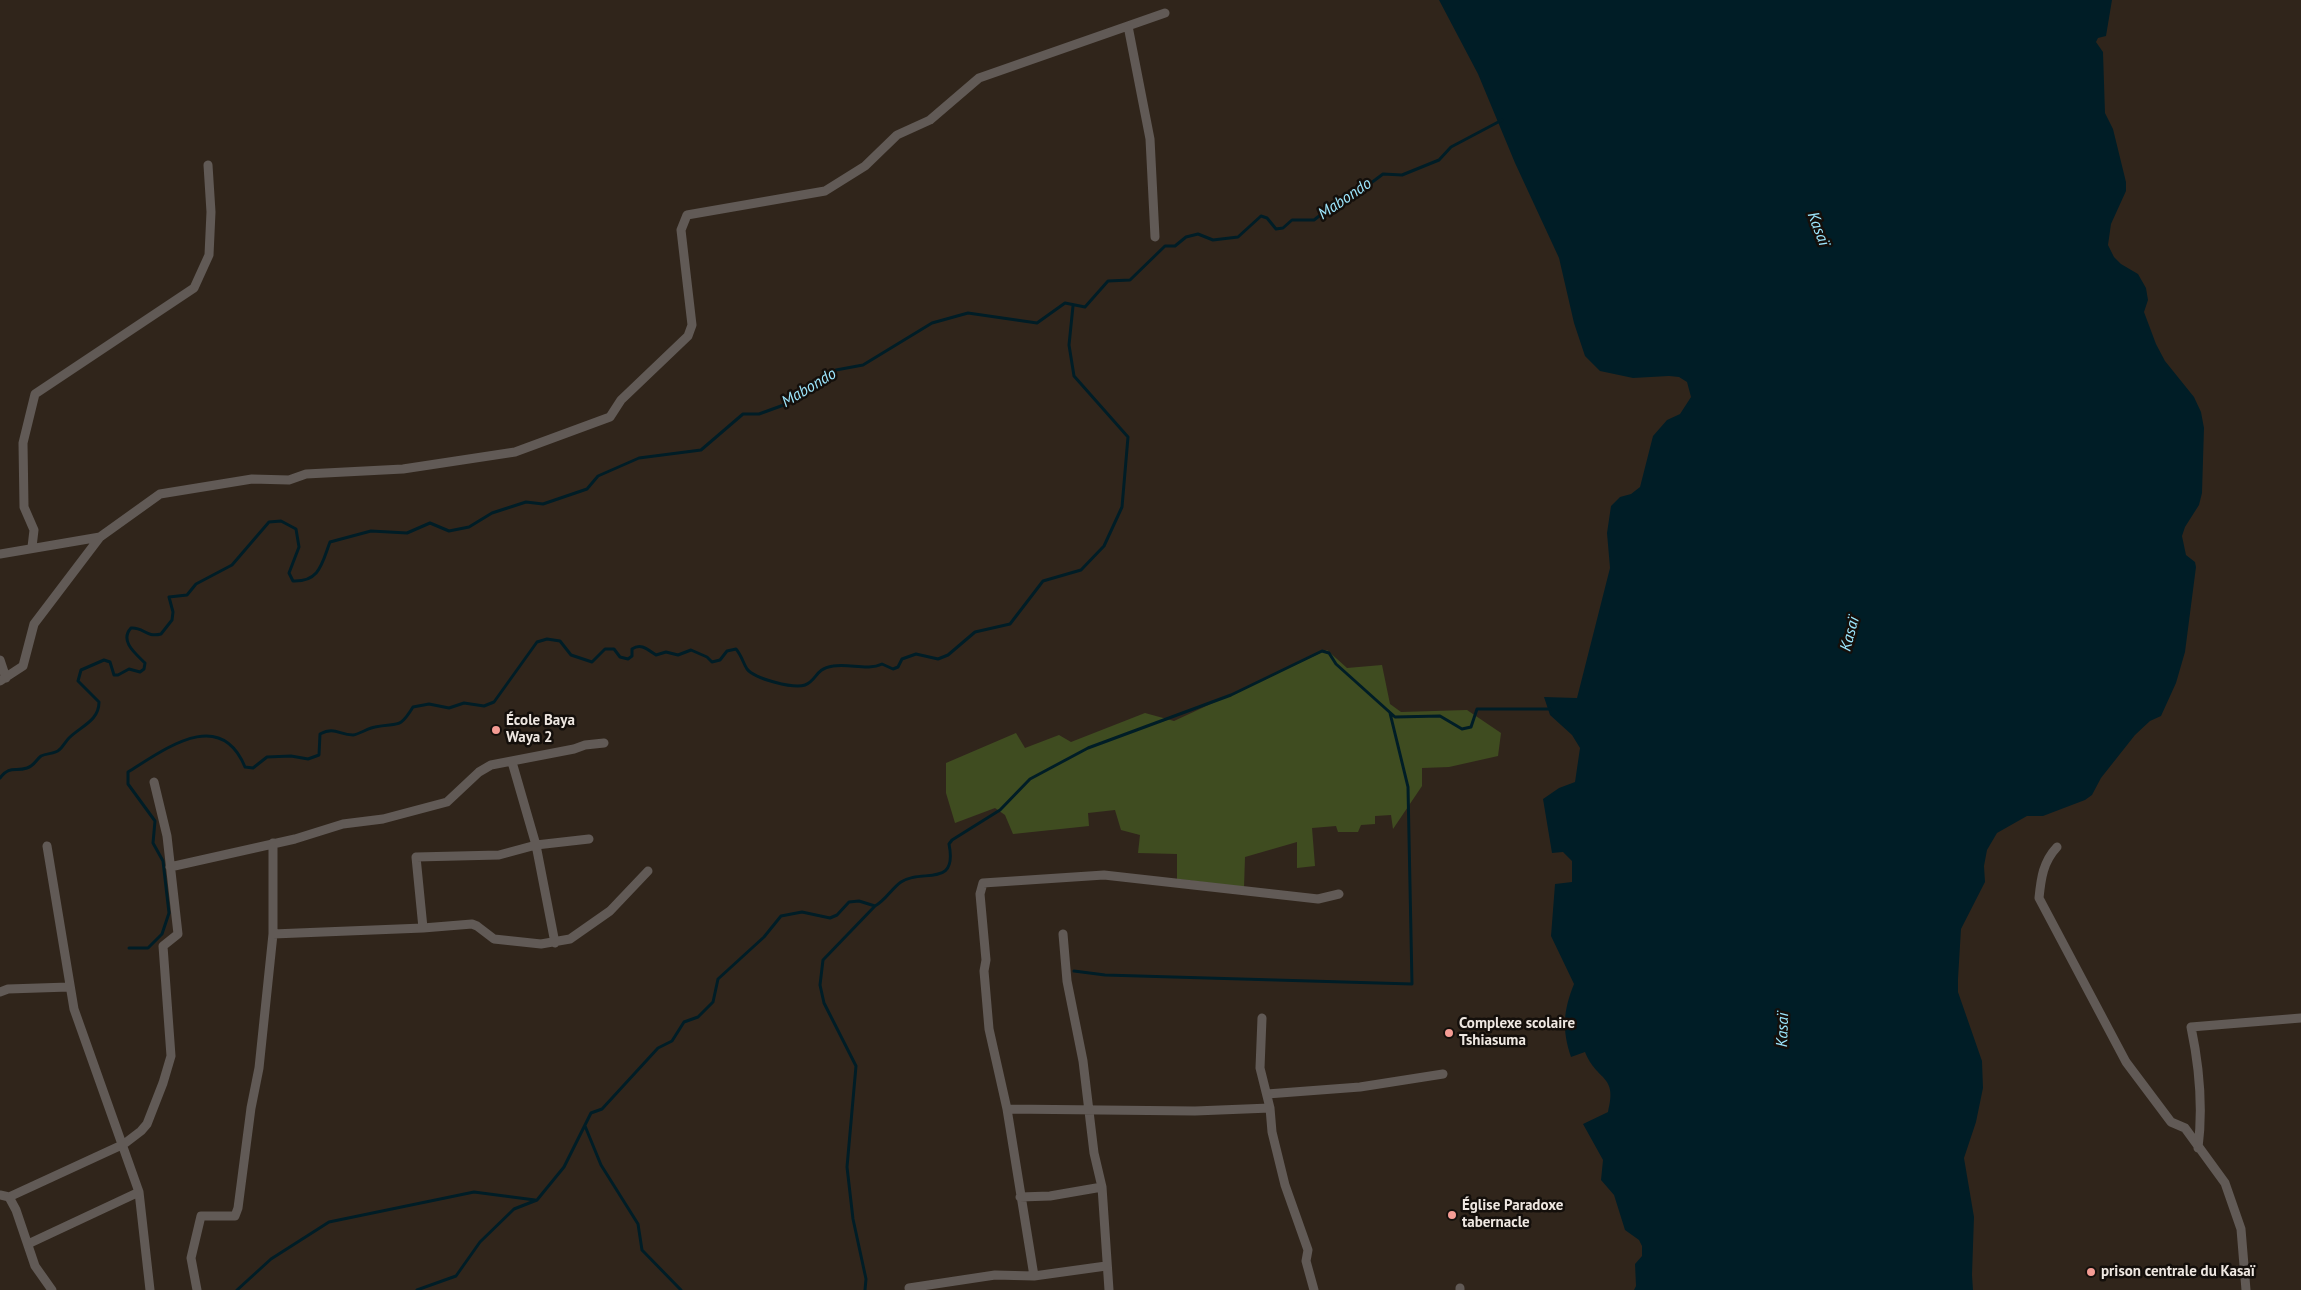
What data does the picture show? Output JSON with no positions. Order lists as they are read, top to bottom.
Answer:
{
  "water": ["Mabondo", "Kasaï"],
  "places": [
    "École Baya Waya 2",
    "Complexe scolaire Tshiasuma",
    "Église Paradoxe tabernacle",
    "prison centrale du Kasaï"
  ]
}
